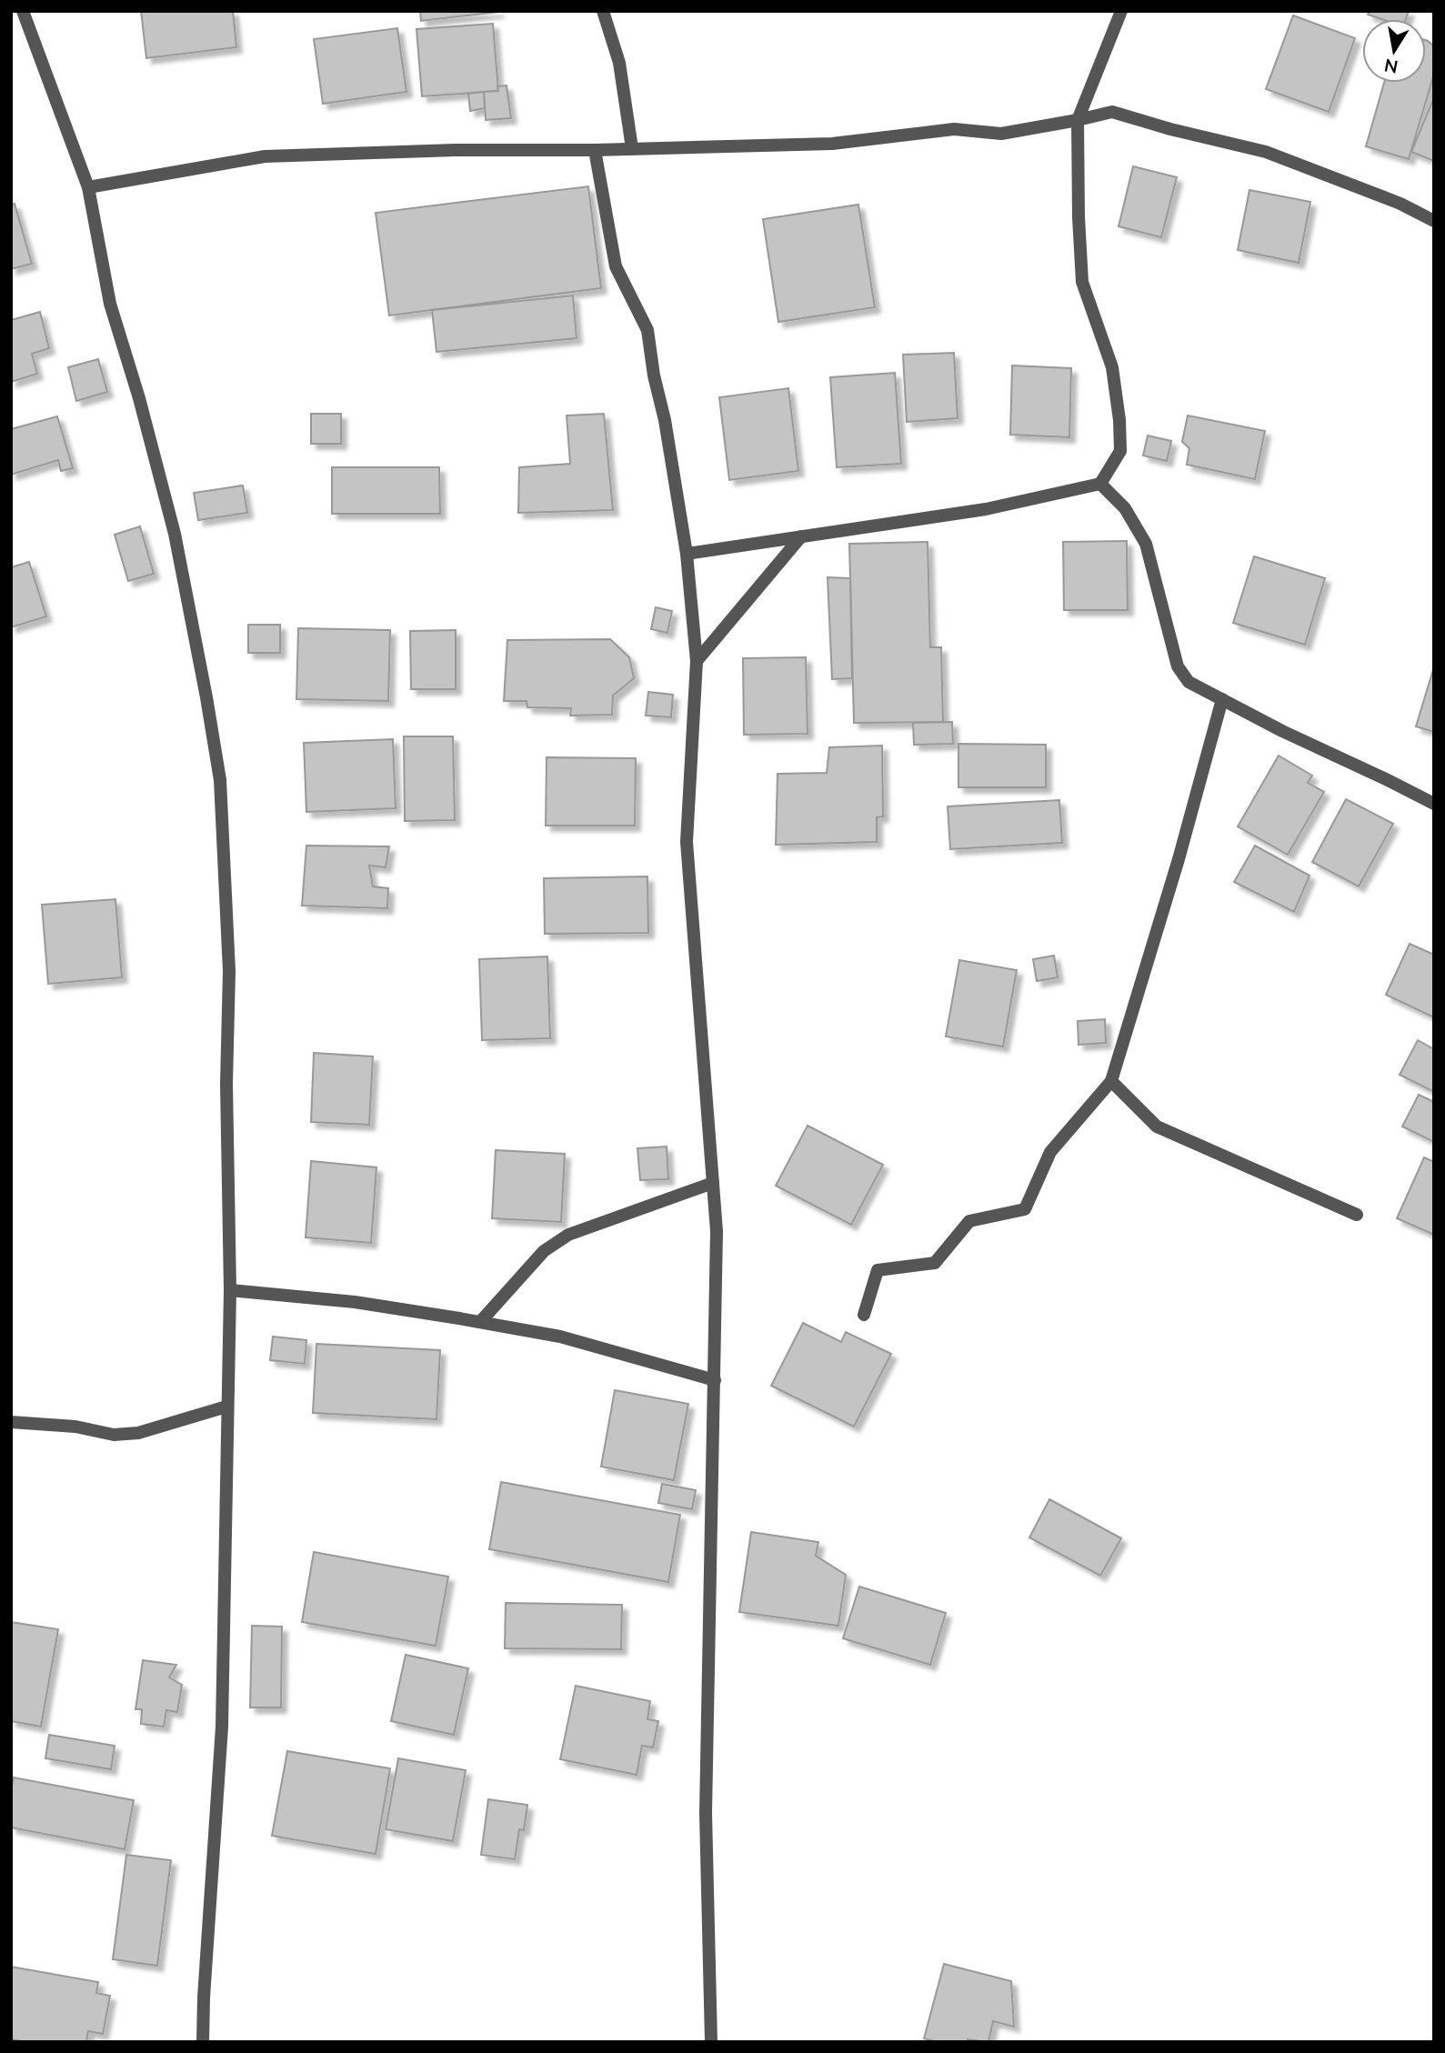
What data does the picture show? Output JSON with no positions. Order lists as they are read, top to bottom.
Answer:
{
  "north": "bottom"
}
